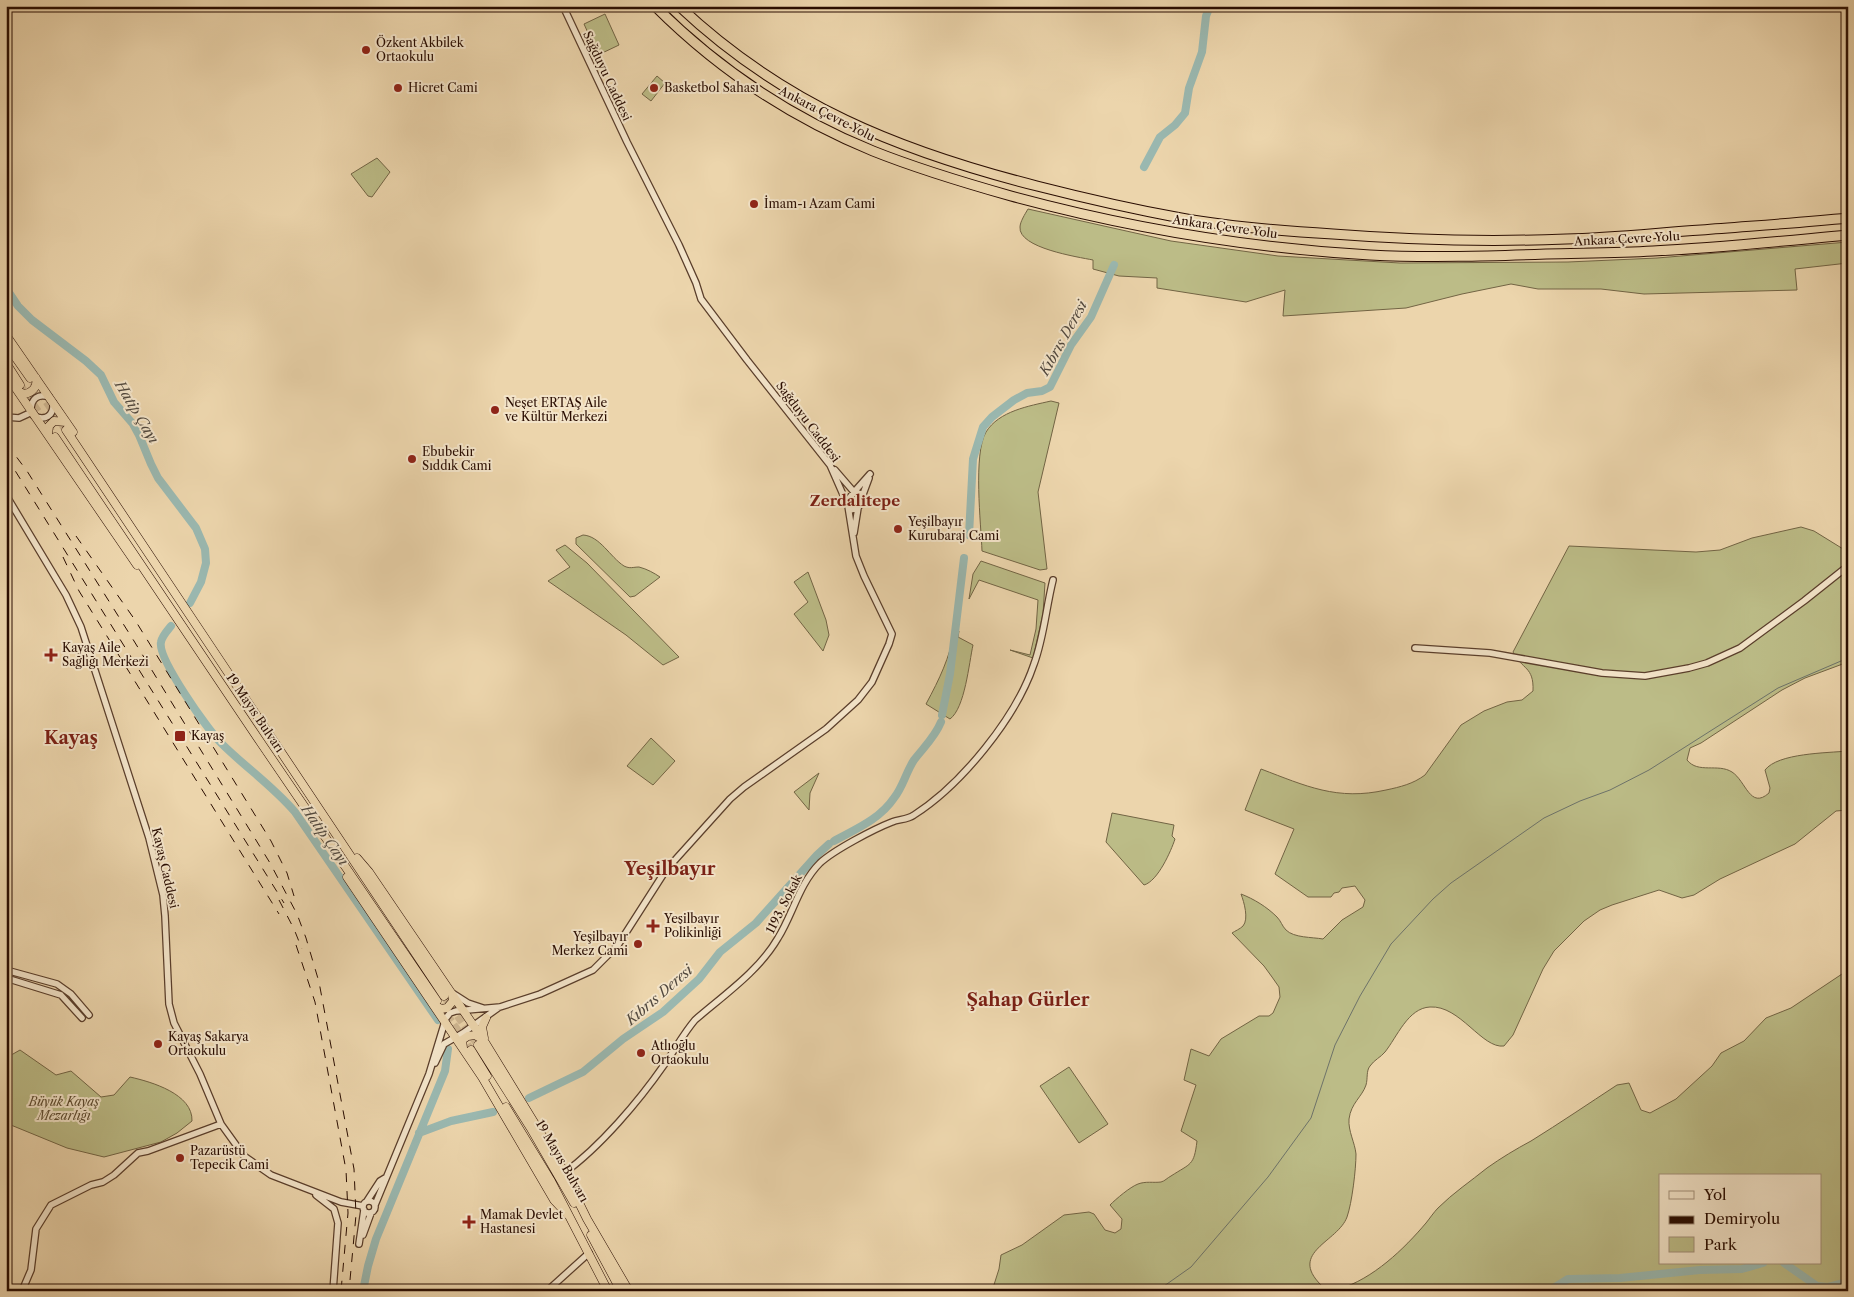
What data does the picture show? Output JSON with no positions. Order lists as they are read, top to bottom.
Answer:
{
  "streets": {
    "highway": ["Ankara Çevre Yolu", "19 Mayıs Bulvarı"],
    "street": ["Sağduyu Caddesi", "Kayaş Caddesi", "1193. Sokak"]
  },
  "districts": [
    "Zerdalitepe",
    "Kayaş",
    "Yeşilbayır",
    "Şahap Gürler"
  ],
  "water": ["Kıbrıs Deresi", "Hatip Çayı"],
  "parks": ["Büyük Kayaş Mezarlığı"],
  "places": {
    "other": [
      "Özkent Akbilek Ortaokulu",
      "Hicret Cami",
      "Basketbol Sahası",
      "İmam-ı Azam Cami",
      "Neşet ERTAŞ Aile ve Kültür Merkezi",
      "Ebubekir Sıddık Cami",
      "Yeşilbayır Kurubaraj Cami",
      "Yeşilbayır Merkez Cami",
      "Kayaş Sakarya Ortaokulu",
      "Atlıoğlu Ortaokulu",
      "Pazarüstü Tepecik Cami"
    ],
    "health": ["Kayaş Aile Sağlığı Merkezi", "Yeşilbayır Polikinliği", "Mamak Devlet Hastanesi"],
    "transit": ["Kayaş"]
  },
  "legend": ["Yol", "Demiryolu", "Park"]
}
